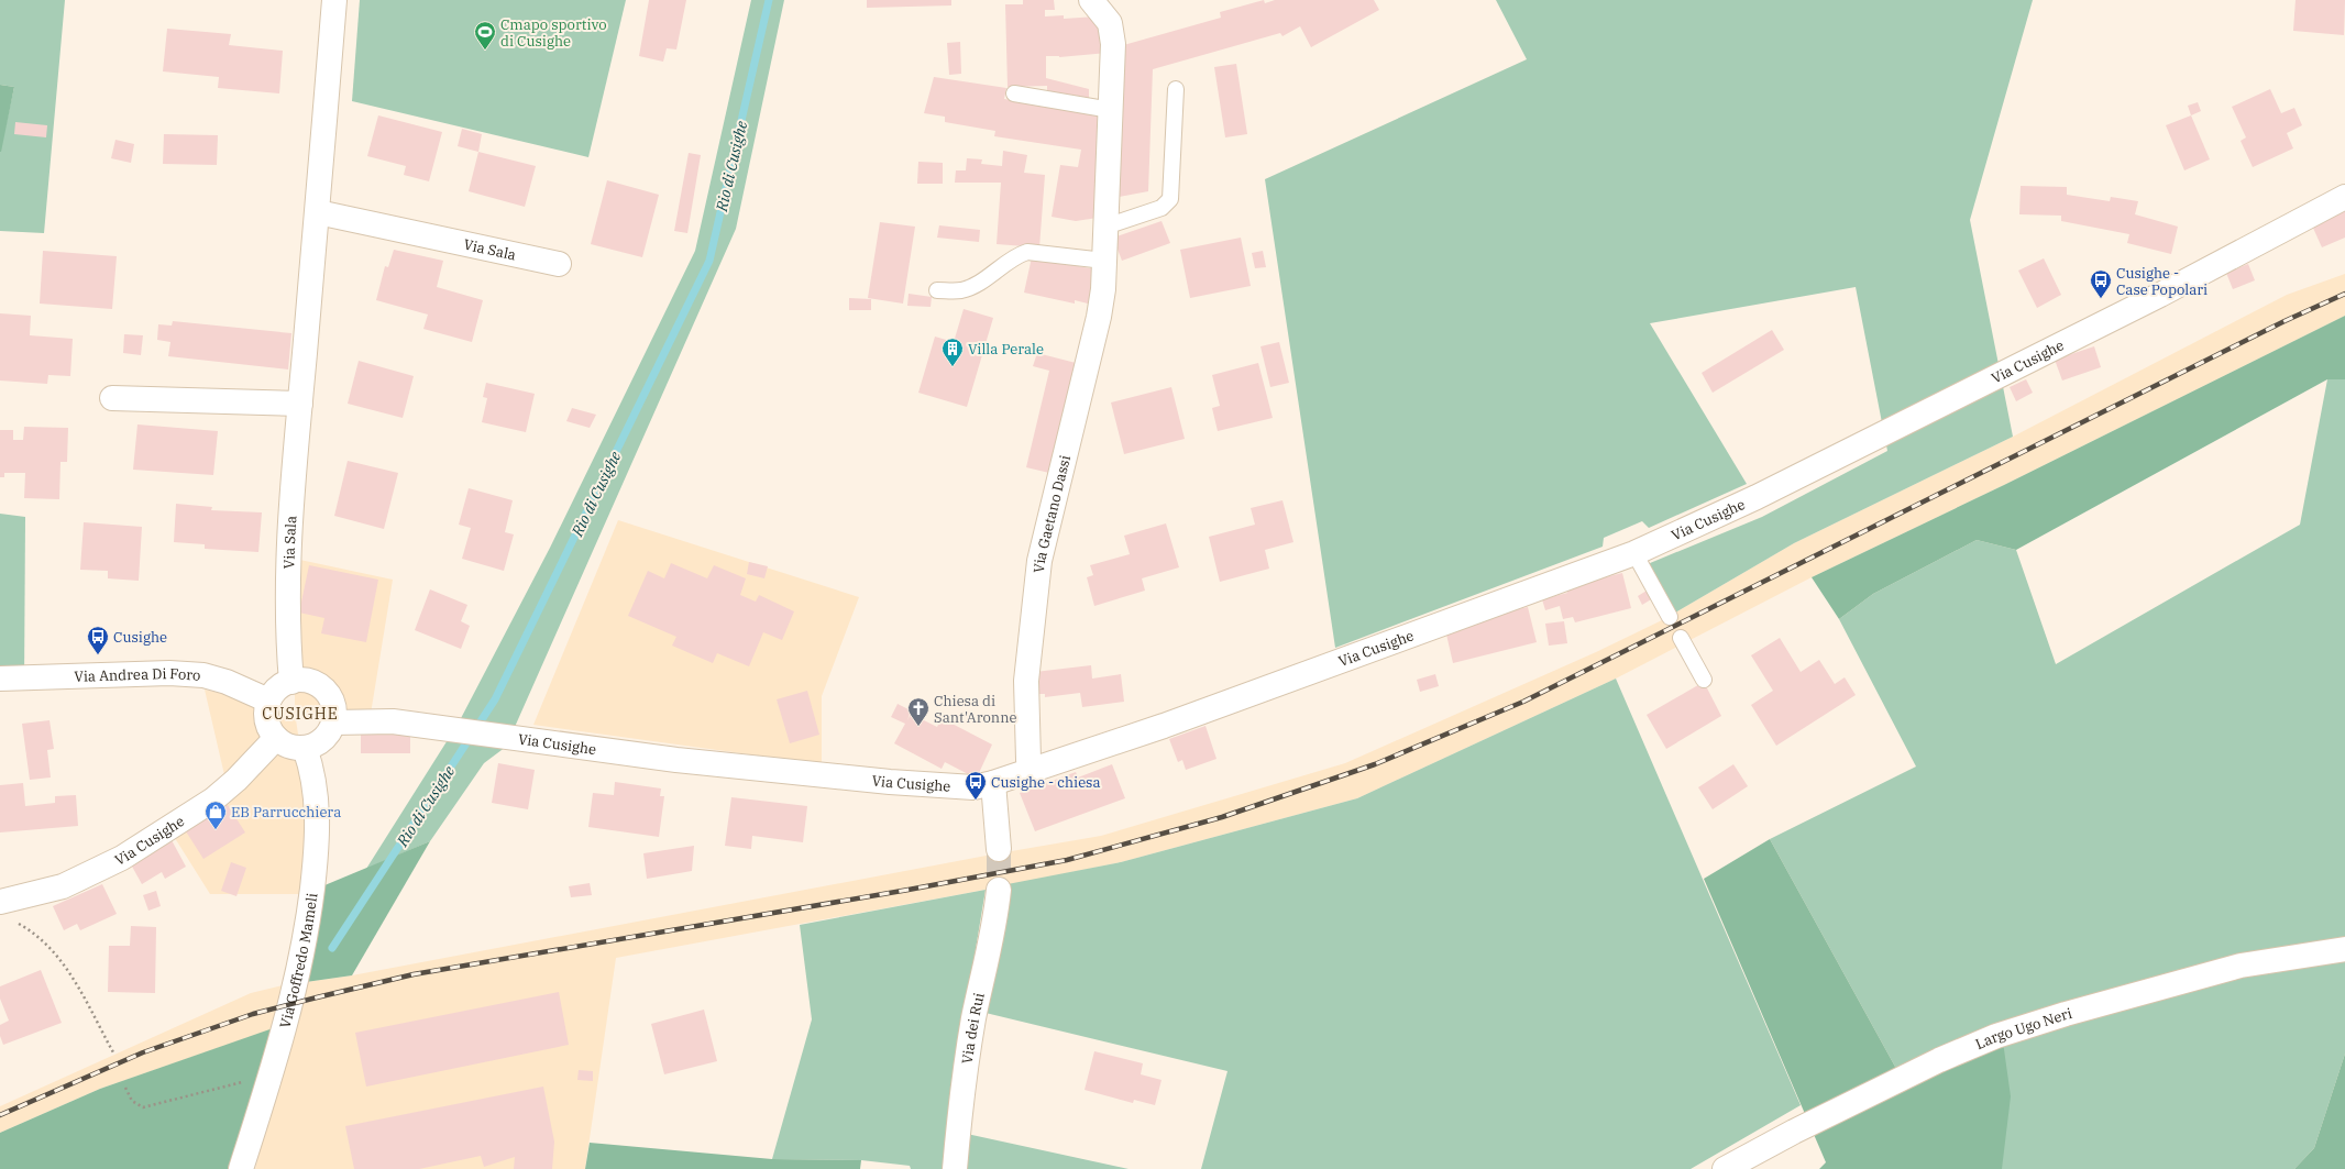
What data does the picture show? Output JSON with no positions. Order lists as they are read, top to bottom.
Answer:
{
  "streets": {
    "street": [
      "Via Sala",
      "Via Cusighe",
      "Via Gaetano Dassi",
      "Via Andrea Di Foro",
      "Via Goffredo Mameli",
      "Via dei Rui",
      "Largo Ugo Neri"
    ]
  },
  "crossings": [
    ["Via Sala", "Via Cusighe"],
    ["Via Sala", "Via Andrea Di Foro"],
    ["Via Sala", "Via Goffredo Mameli"],
    ["Via Cusighe", "Via Gaetano Dassi"],
    ["Via Cusighe", "Via Andrea Di Foro"],
    ["Via Cusighe", "Via Goffredo Mameli"],
    ["Via Andrea Di Foro", "Via Goffredo Mameli"]
  ],
  "districts": ["CUSIGHE"],
  "water": ["Rio di Cusighe"],
  "places": {
    "sports": ["Cmapo sportivo di Cusighe"],
    "bus stop": ["Cusighe - Case Popolari", "Cusighe", "Cusighe - chiesa"],
    "building": ["Villa Perale"],
    "church": ["Chiesa di Sant'Aronne"],
    "shop": ["EB Parrucchiera"]
  }
}
